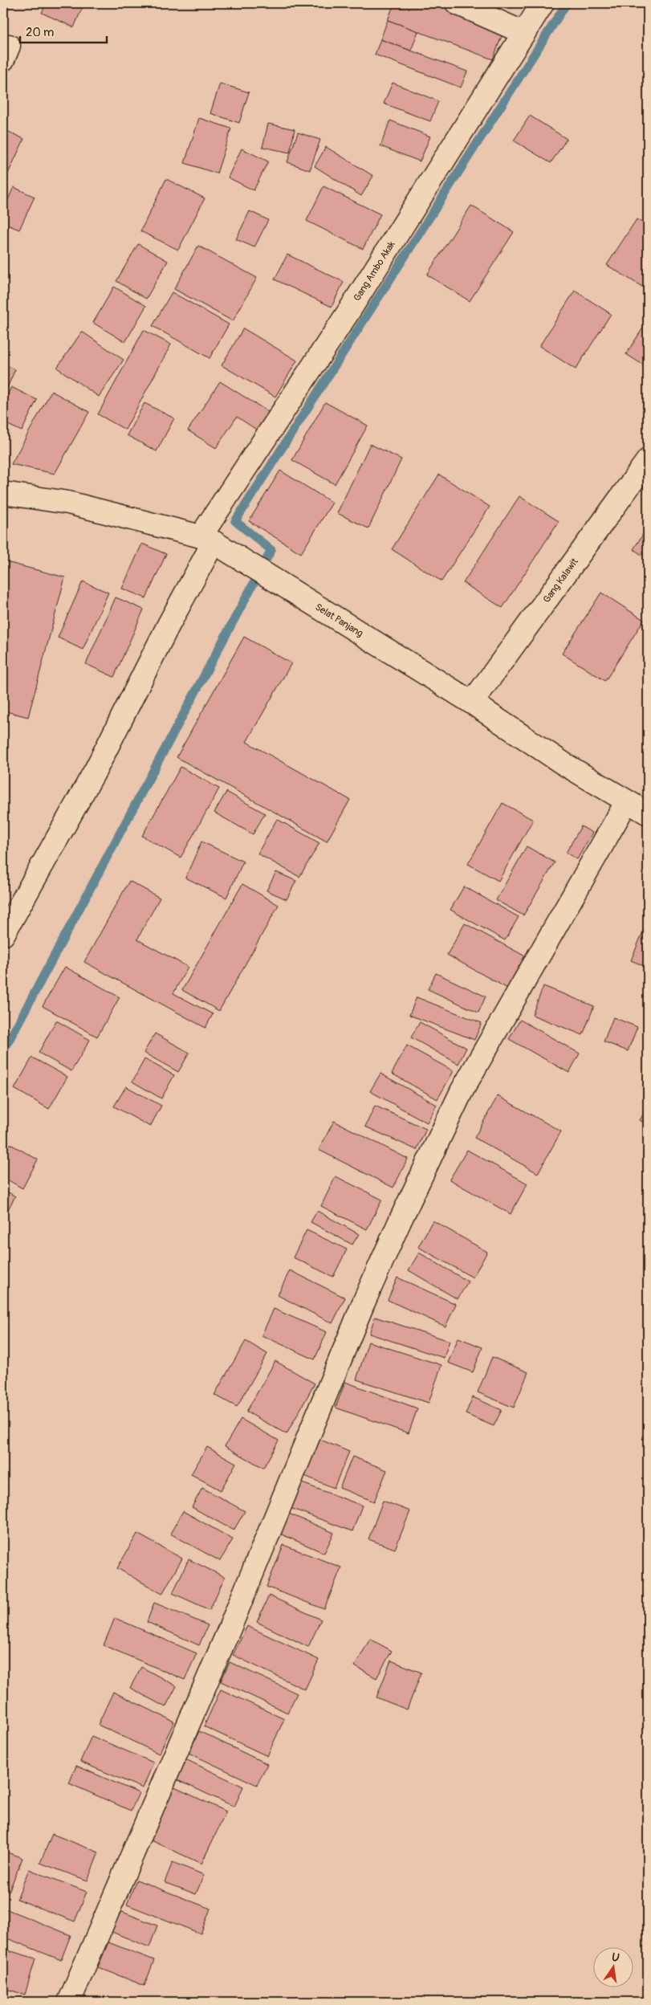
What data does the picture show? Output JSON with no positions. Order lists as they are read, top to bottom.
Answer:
{
  "streets": {
    "street": ["Gang Ambo Akak", "Gang Kalawit", "Selat Panjang"]
  },
  "crossings": [
    ["Gang Ambo Akak", "Selat Panjang"],
    ["Gang Kalawit", "Selat Panjang"]
  ],
  "scale_bar": "20 m",
  "north": "top"
}
